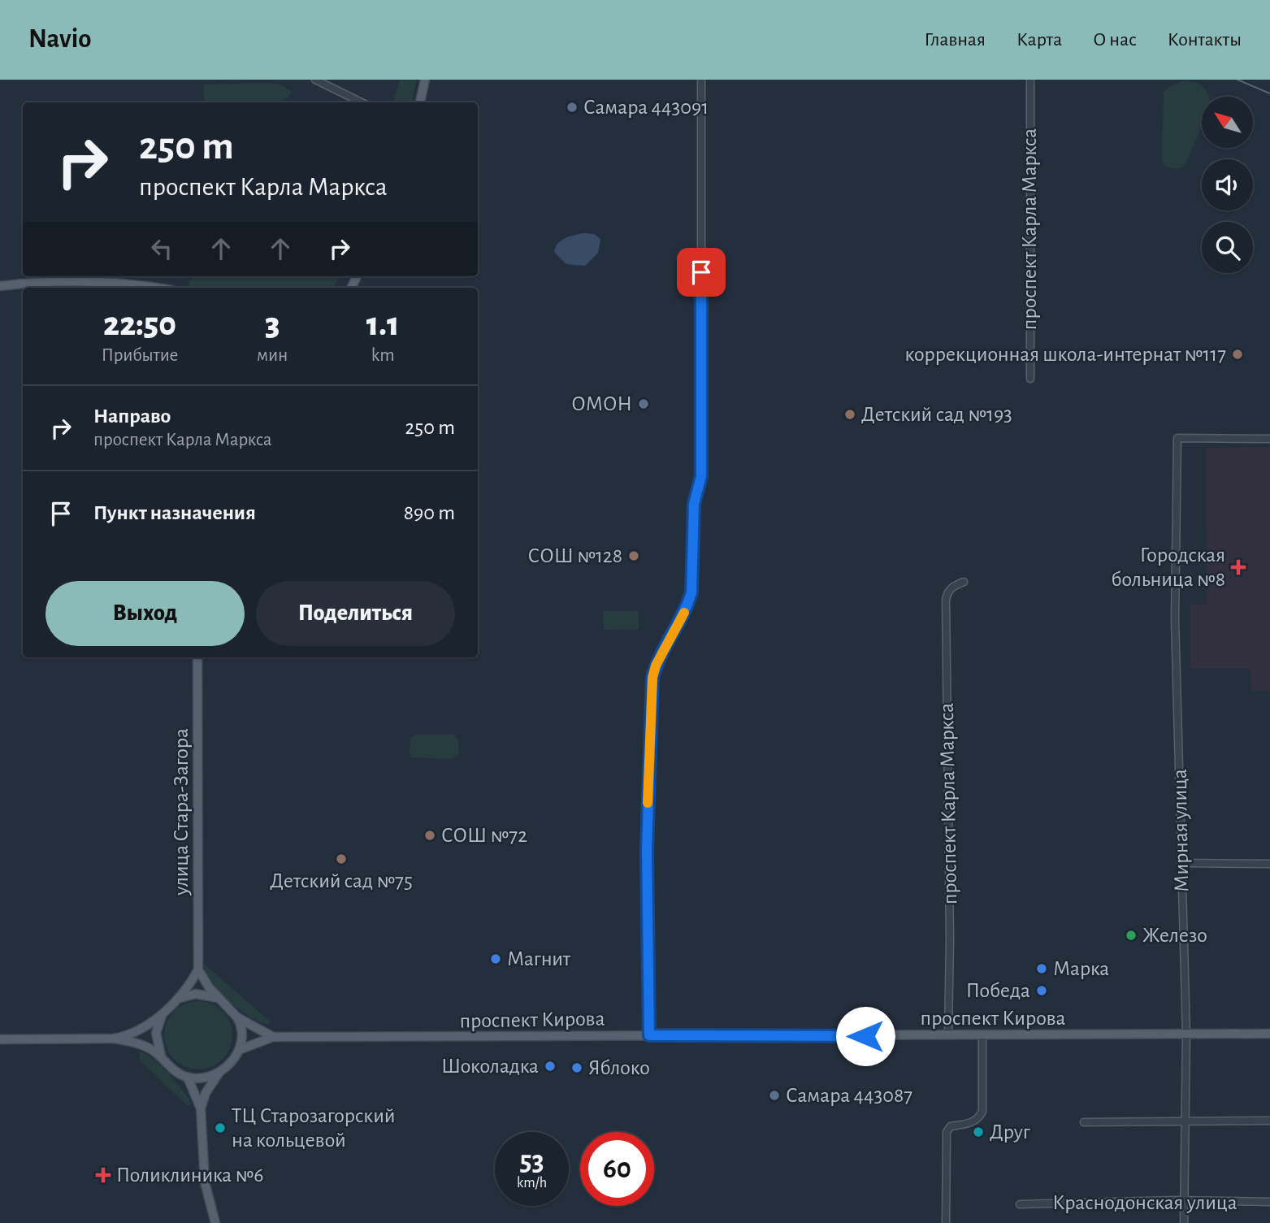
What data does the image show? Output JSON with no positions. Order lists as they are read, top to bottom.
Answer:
{
  "streets": {
    "main road": ["улица Стара-Загора", "проспект Кирова"],
    "street": ["проспект Карла Маркса", "Мирная улица", "Краснодонская улица"]
  },
  "crossings": [
    ["проспект Карла Маркса", "проспект Кирова"],
    ["Мирная улица", "проспект Кирова"],
    ["Мирная улица", "Краснодонская улица"]
  ],
  "places": {
    "other": [
      "Самара 443091",
      "коррекционная школа-интернат №117",
      "ОМОН",
      "Детский сад №193",
      "СОШ №128",
      "СОШ №72",
      "Детский сад №75",
      "Железо",
      "Магнит",
      "Марка",
      "Победа",
      "Шоколадка",
      "Яблоко",
      "Самара 443087",
      "ТЦ Старозагорский на кольцевой",
      "Друг"
    ],
    "health": ["Городская больница №8", "Поликлиника №6"]
  },
  "north": "top left",
  "page": {
    "header": "Navio",
    "nav": [
      "Главная",
      "Карта",
      "О нас",
      "Контакты"
    ],
    "turn": ["250 m", "проспект Карла Маркса"],
    "eta": [
      "22:50",
      "Прибытие",
      "3",
      "мин",
      "1.1",
      "km"
    ],
    "list": [
      {
        "name": "Направо",
        "note": "проспект Карла Маркса",
        "value": "250 m"
      },
      {
        "name": "Пункт назначения",
        "value": "890 m"
      }
    ],
    "buttons": ["Выход", "Поделиться"],
    "speed": "53 km/h",
    "limit": "60"
  }
}
